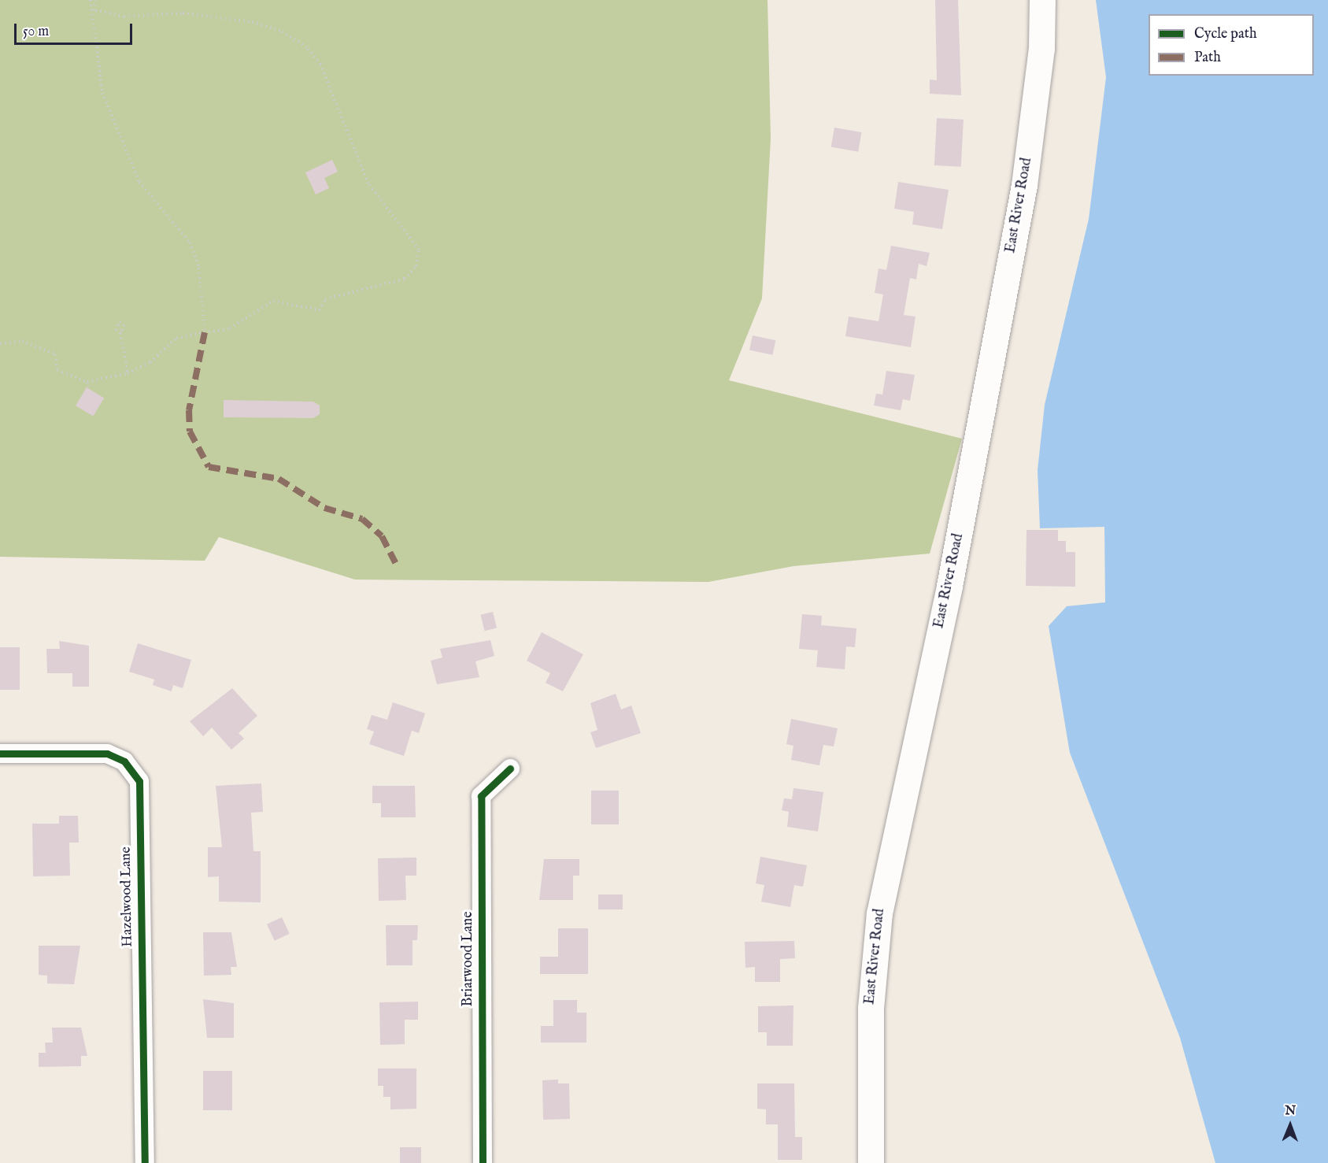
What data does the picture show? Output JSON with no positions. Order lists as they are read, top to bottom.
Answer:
{
  "streets": {
    "main road": ["East River Road"],
    "street": ["Hazelwood Lane", "Briarwood Lane"]
  },
  "legend": ["Cycle path", "Path"],
  "scale_bar": "50 m",
  "north": "top"
}
